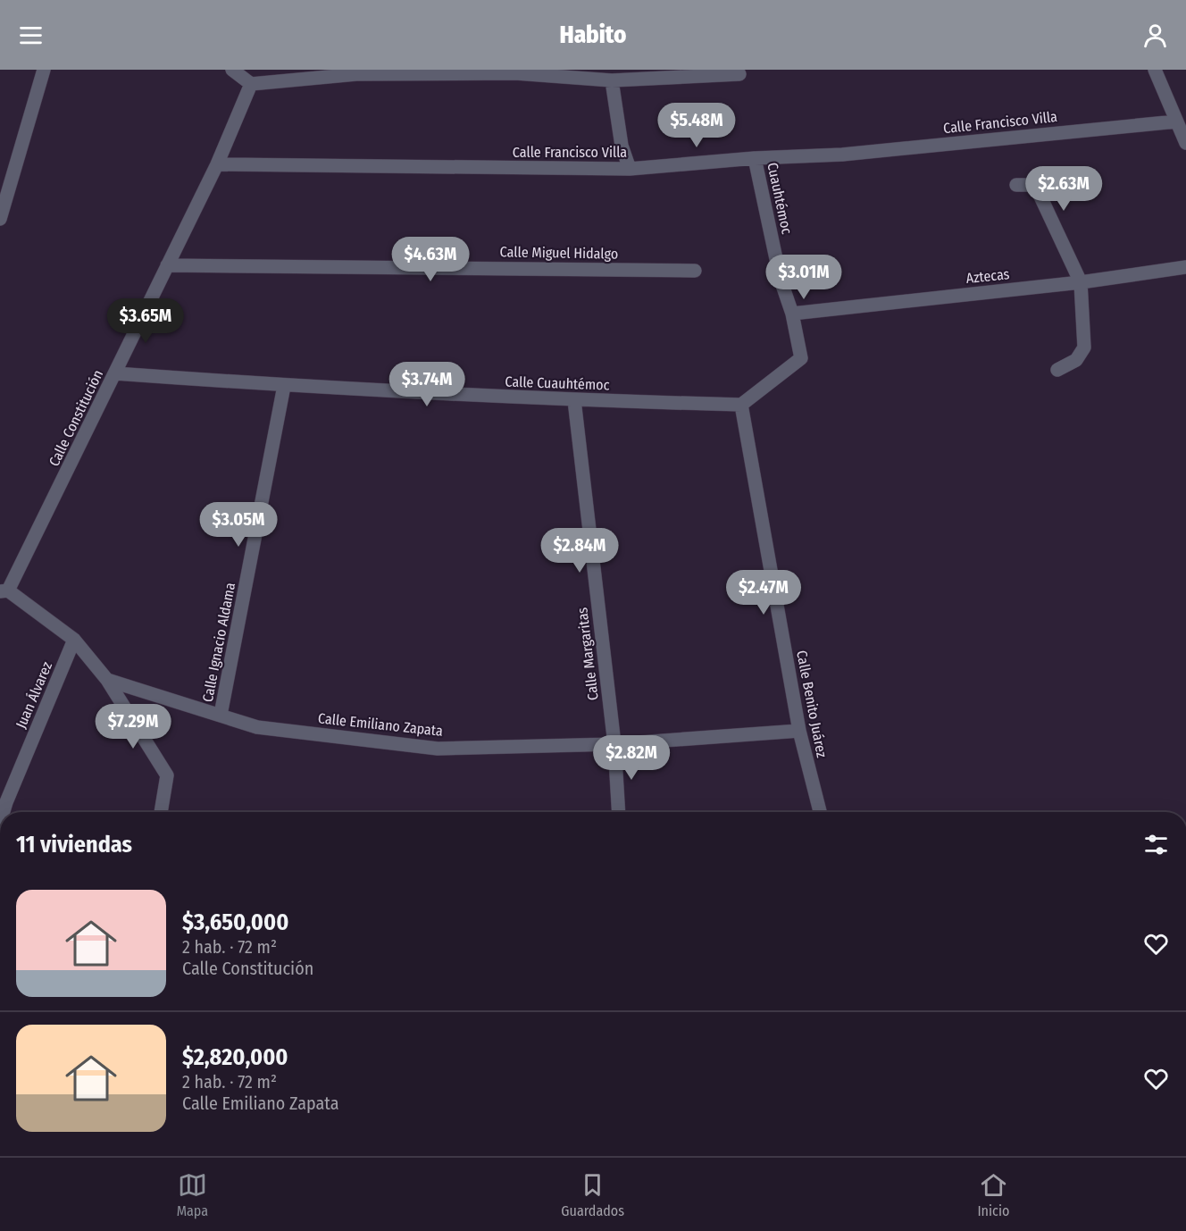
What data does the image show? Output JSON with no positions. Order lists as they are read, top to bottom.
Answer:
{
  "streets": {
    "street": [
      "Calle Francisco Villa",
      "Cuauhtémoc",
      "Calle Miguel Hidalgo",
      "Aztecas",
      "Calle Cuauhtémoc",
      "Calle Constitución",
      "Calle Ignacio Aldama",
      "Calle Margaritas",
      "Juan Álvarez",
      "Calle Benito Juárez",
      "Calle Emiliano Zapata"
    ]
  },
  "crossings": [
    ["Calle Francisco Villa", "Cuauhtémoc"],
    ["Calle Francisco Villa", "Calle Constitución"],
    ["Cuauhtémoc", "Aztecas"],
    ["Cuauhtémoc", "Calle Cuauhtémoc"],
    ["Cuauhtémoc", "Calle Benito Juárez"],
    ["Calle Miguel Hidalgo", "Calle Constitución"],
    ["Calle Cuauhtémoc", "Calle Constitución"],
    ["Calle Cuauhtémoc", "Calle Ignacio Aldama"],
    ["Calle Cuauhtémoc", "Calle Margaritas"],
    ["Calle Cuauhtémoc", "Calle Benito Juárez"],
    ["Calle Ignacio Aldama", "Calle Emiliano Zapata"],
    ["Calle Margaritas", "Calle Emiliano Zapata"],
    ["Calle Benito Juárez", "Calle Emiliano Zapata"]
  ],
  "page": {
    "header": "Habito",
    "price": [
      "$5.48M",
      "$2.63M",
      "$4.63M",
      "$3.01M",
      "$3.65M",
      "$3.74M",
      "$3.05M",
      "$2.84M",
      "$2.47M",
      "$7.29M",
      "$2.82M"
    ],
    "heading": "11 viviendas",
    "list": [
      {
        "name": "$3,650,000",
        "note": "2 hab. · 72 m² · Calle Constitución"
      },
      {
        "name": "$2,820,000",
        "note": "2 hab. · 72 m² · Calle Emiliano Zapata"
      }
    ],
    "tabs": ["Mapa", "Guardados", "Inicio"]
  }
}
